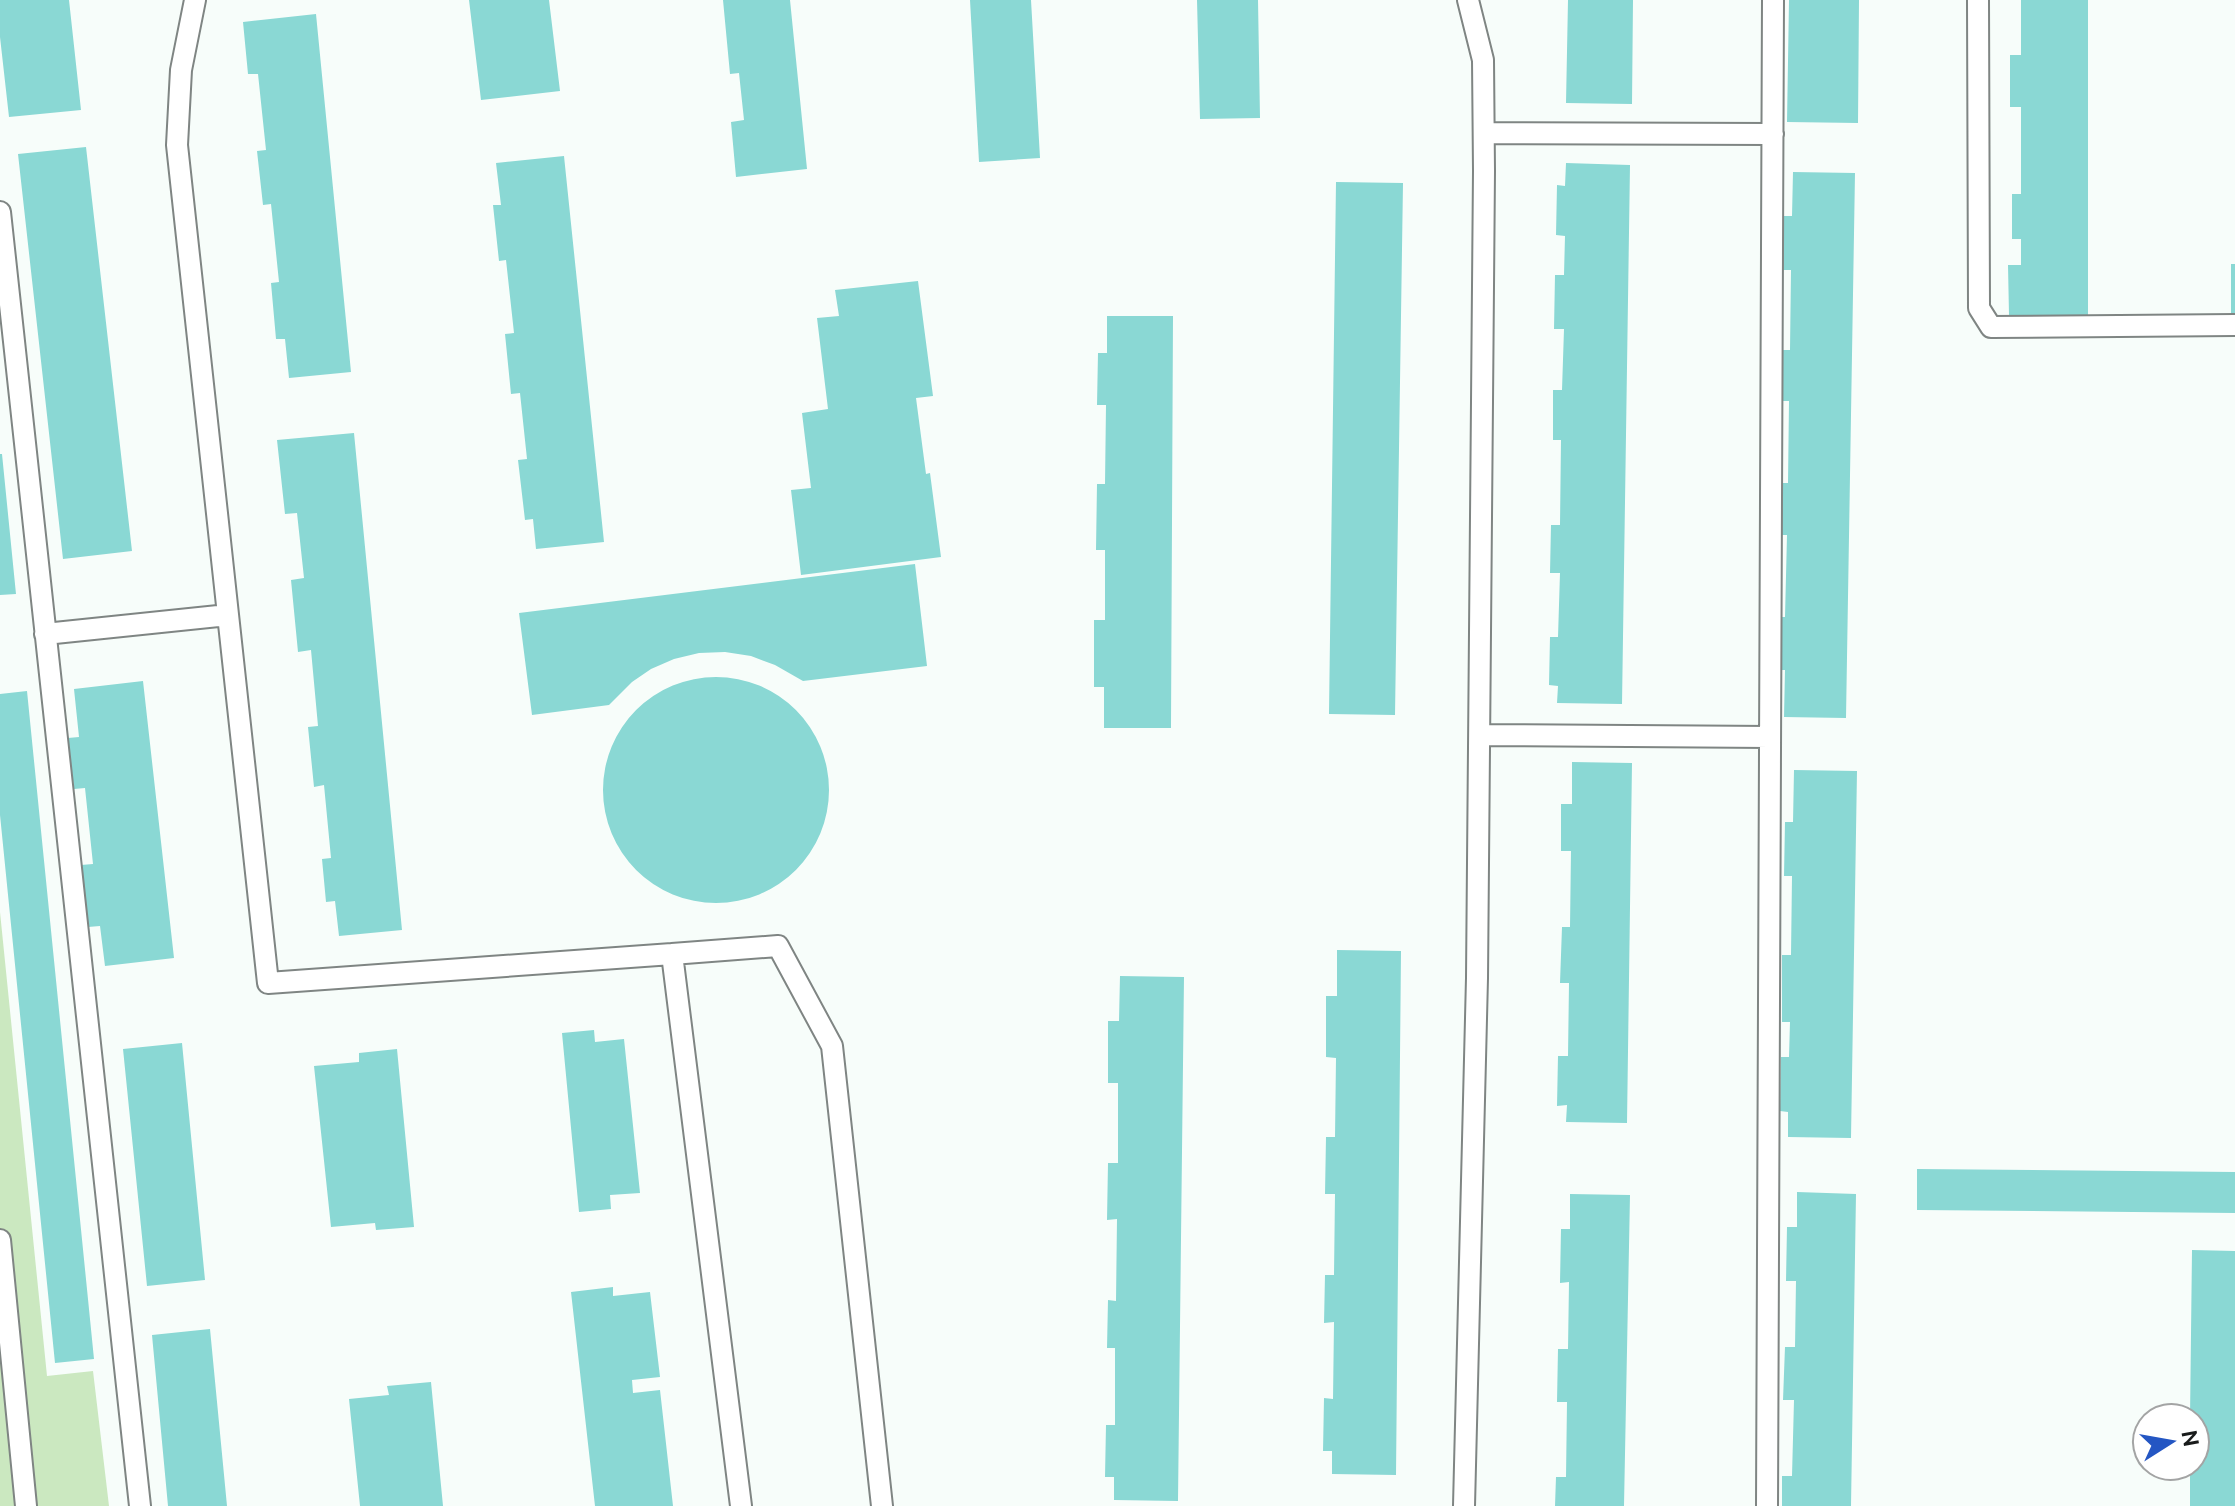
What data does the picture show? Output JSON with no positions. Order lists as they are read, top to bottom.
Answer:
{
  "north": "right"
}
